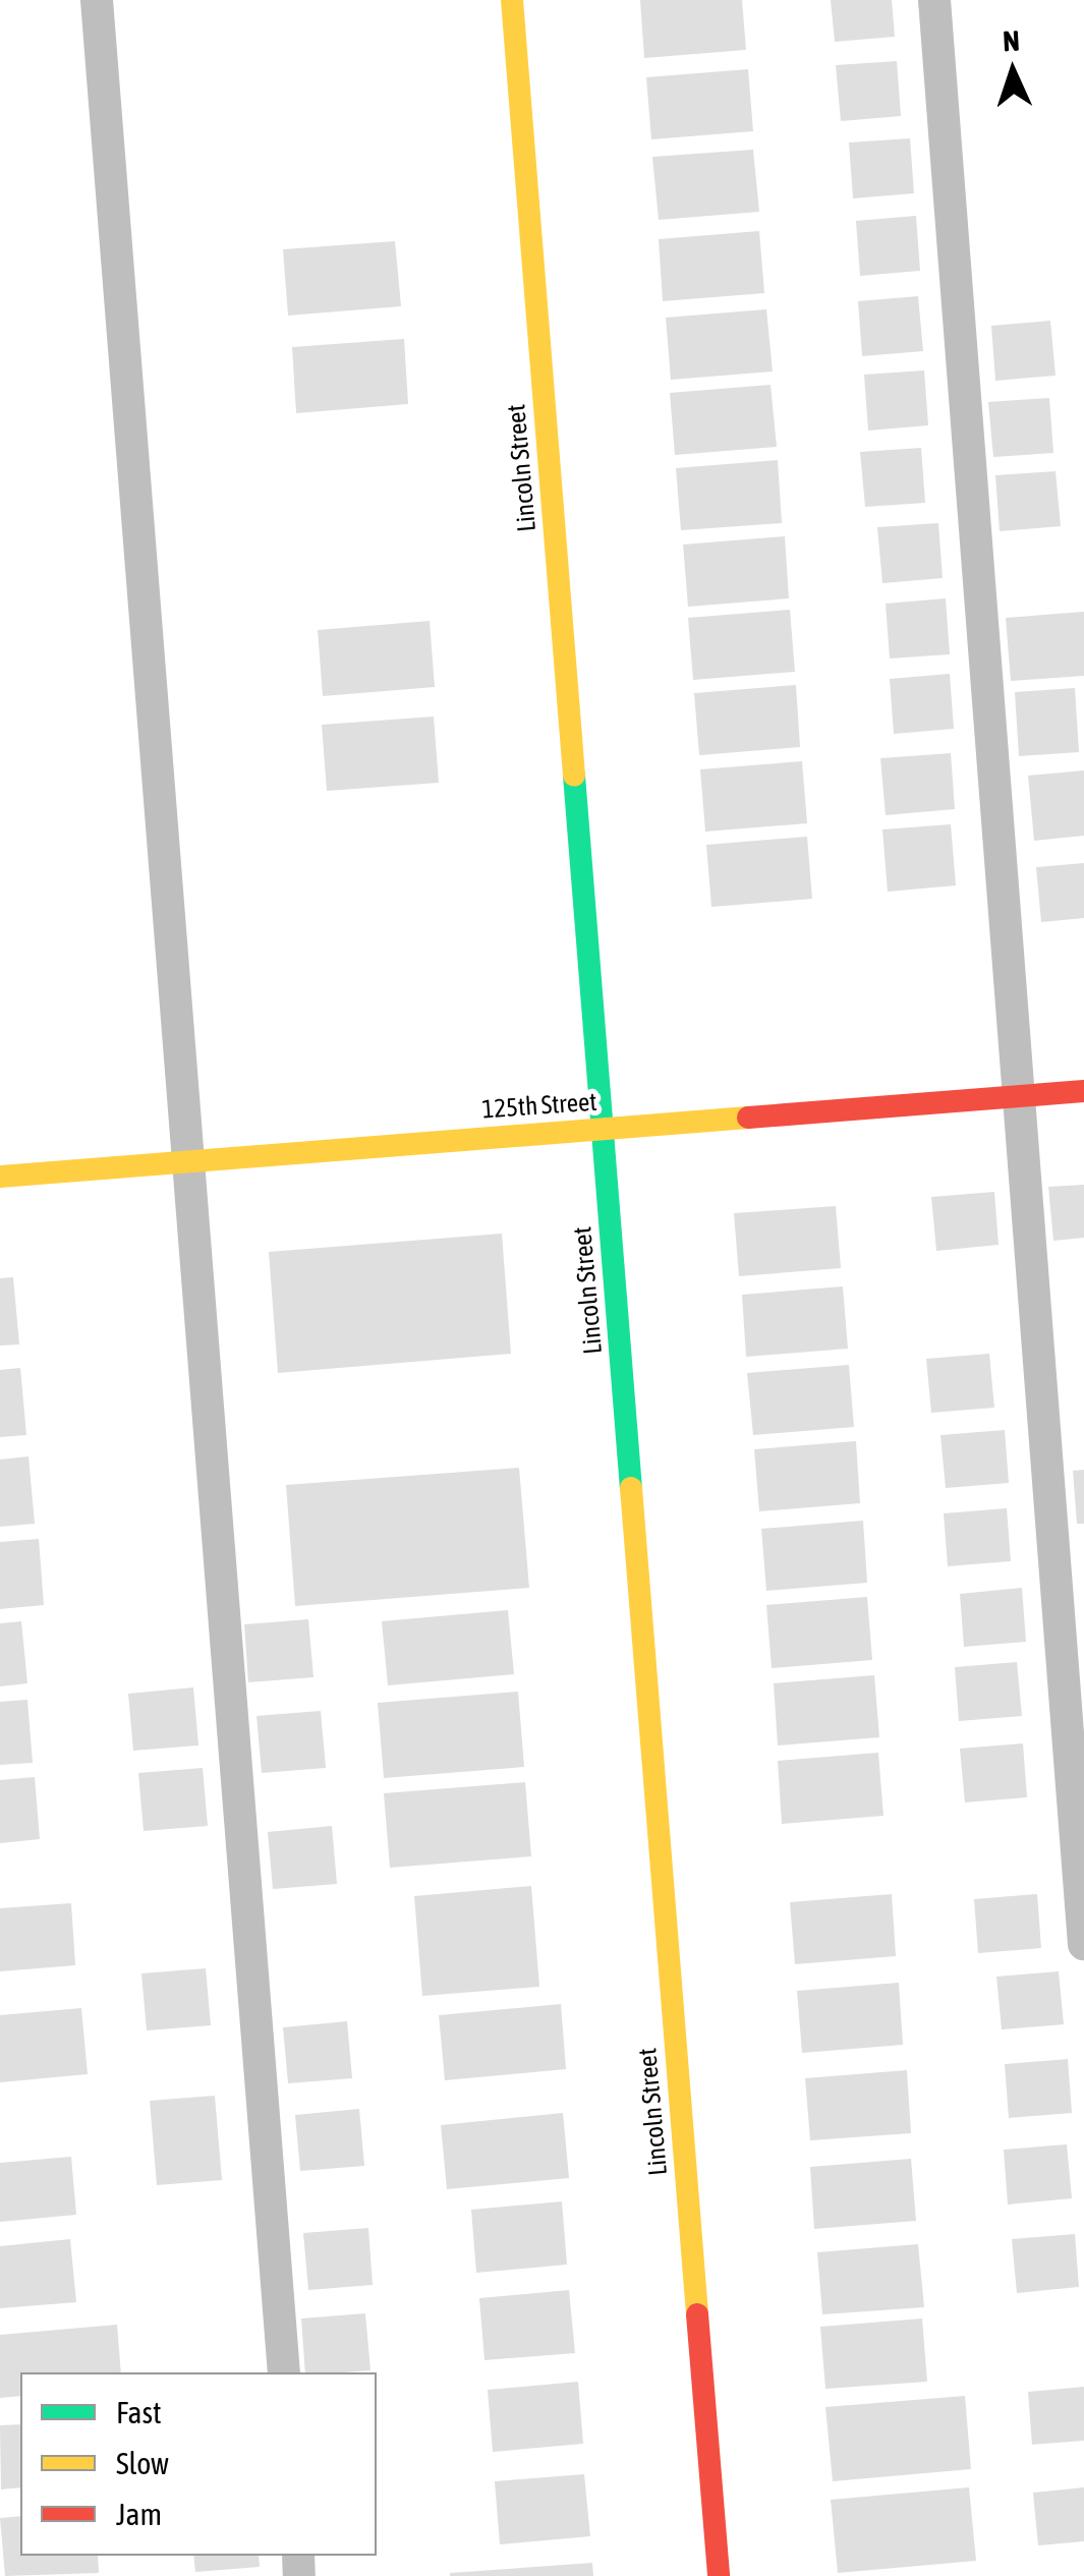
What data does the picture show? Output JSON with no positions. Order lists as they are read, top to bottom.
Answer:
{
  "streets": {
    "street": ["Lincoln Street", "125th Street"]
  },
  "crossings": [
    ["Lincoln Street", "125th Street"]
  ],
  "legend": ["Fast", "Slow", "Jam"],
  "north": "top"
}
